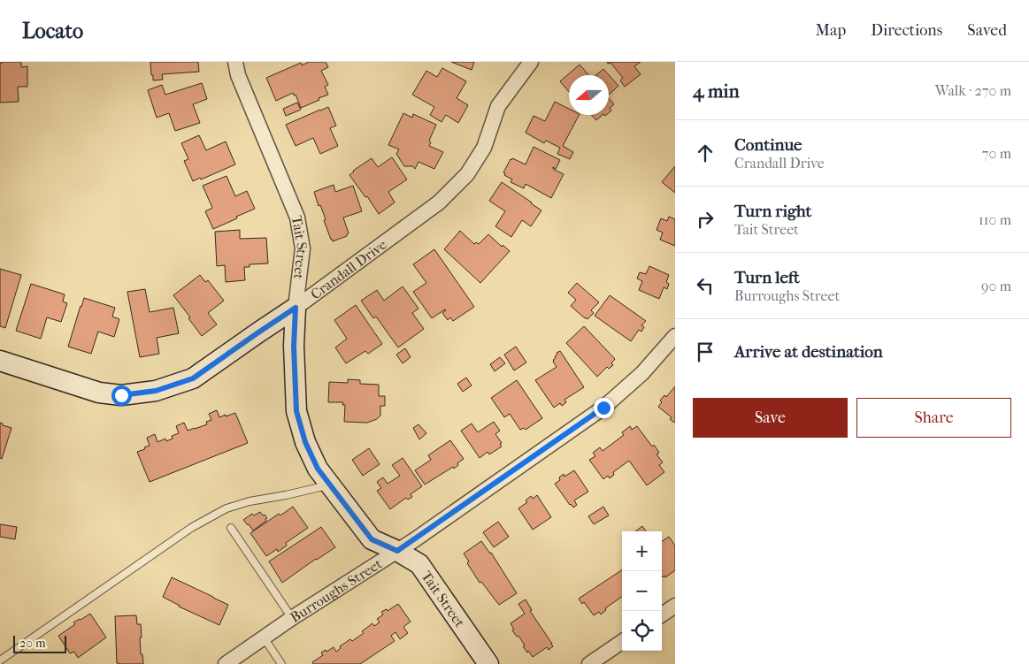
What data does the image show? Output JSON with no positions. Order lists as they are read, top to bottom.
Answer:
{
  "streets": {
    "street": ["Tait Street", "Crandall Drive", "Burroughs Street"]
  },
  "crossings": [
    ["Tait Street", "Crandall Drive"],
    ["Tait Street", "Burroughs Street"]
  ],
  "scale_bar": "20 m",
  "north": "left",
  "page": {
    "header": "Locato",
    "nav": ["Map", "Directions", "Saved"],
    "heading": ["4 min", "Walk · 270 m"],
    "list": [
      ["Continue", "Crandall Drive", "70 m"],
      ["Turn right", "Tait Street", "110 m"],
      ["Turn left", "Burroughs Street", "90 m"],
      "Arrive at destination"
    ],
    "buttons": ["Save", "Share"],
    "map_buttons": ["+", "−"],
    "scale": "20 m"
  }
}
